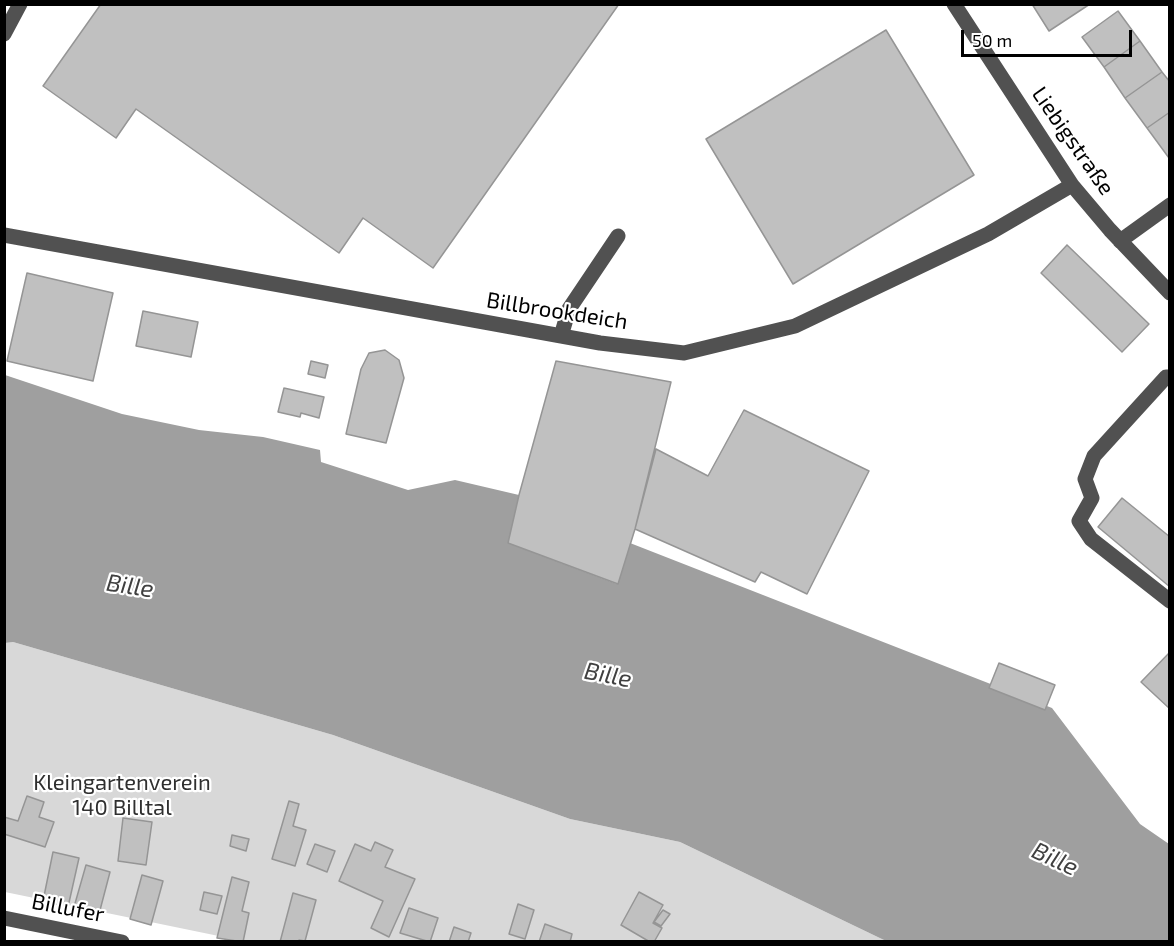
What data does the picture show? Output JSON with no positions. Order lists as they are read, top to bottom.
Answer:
{
  "streets": {
    "street": ["Liebigstraße", "Billbrookdeich", "Billufer"]
  },
  "crossings": [
    ["Liebigstraße", "Billbrookdeich"]
  ],
  "water": ["Bille"],
  "parks": ["Kleingartenverein 140 Billtal"],
  "scale_bar": "50 m"
}
